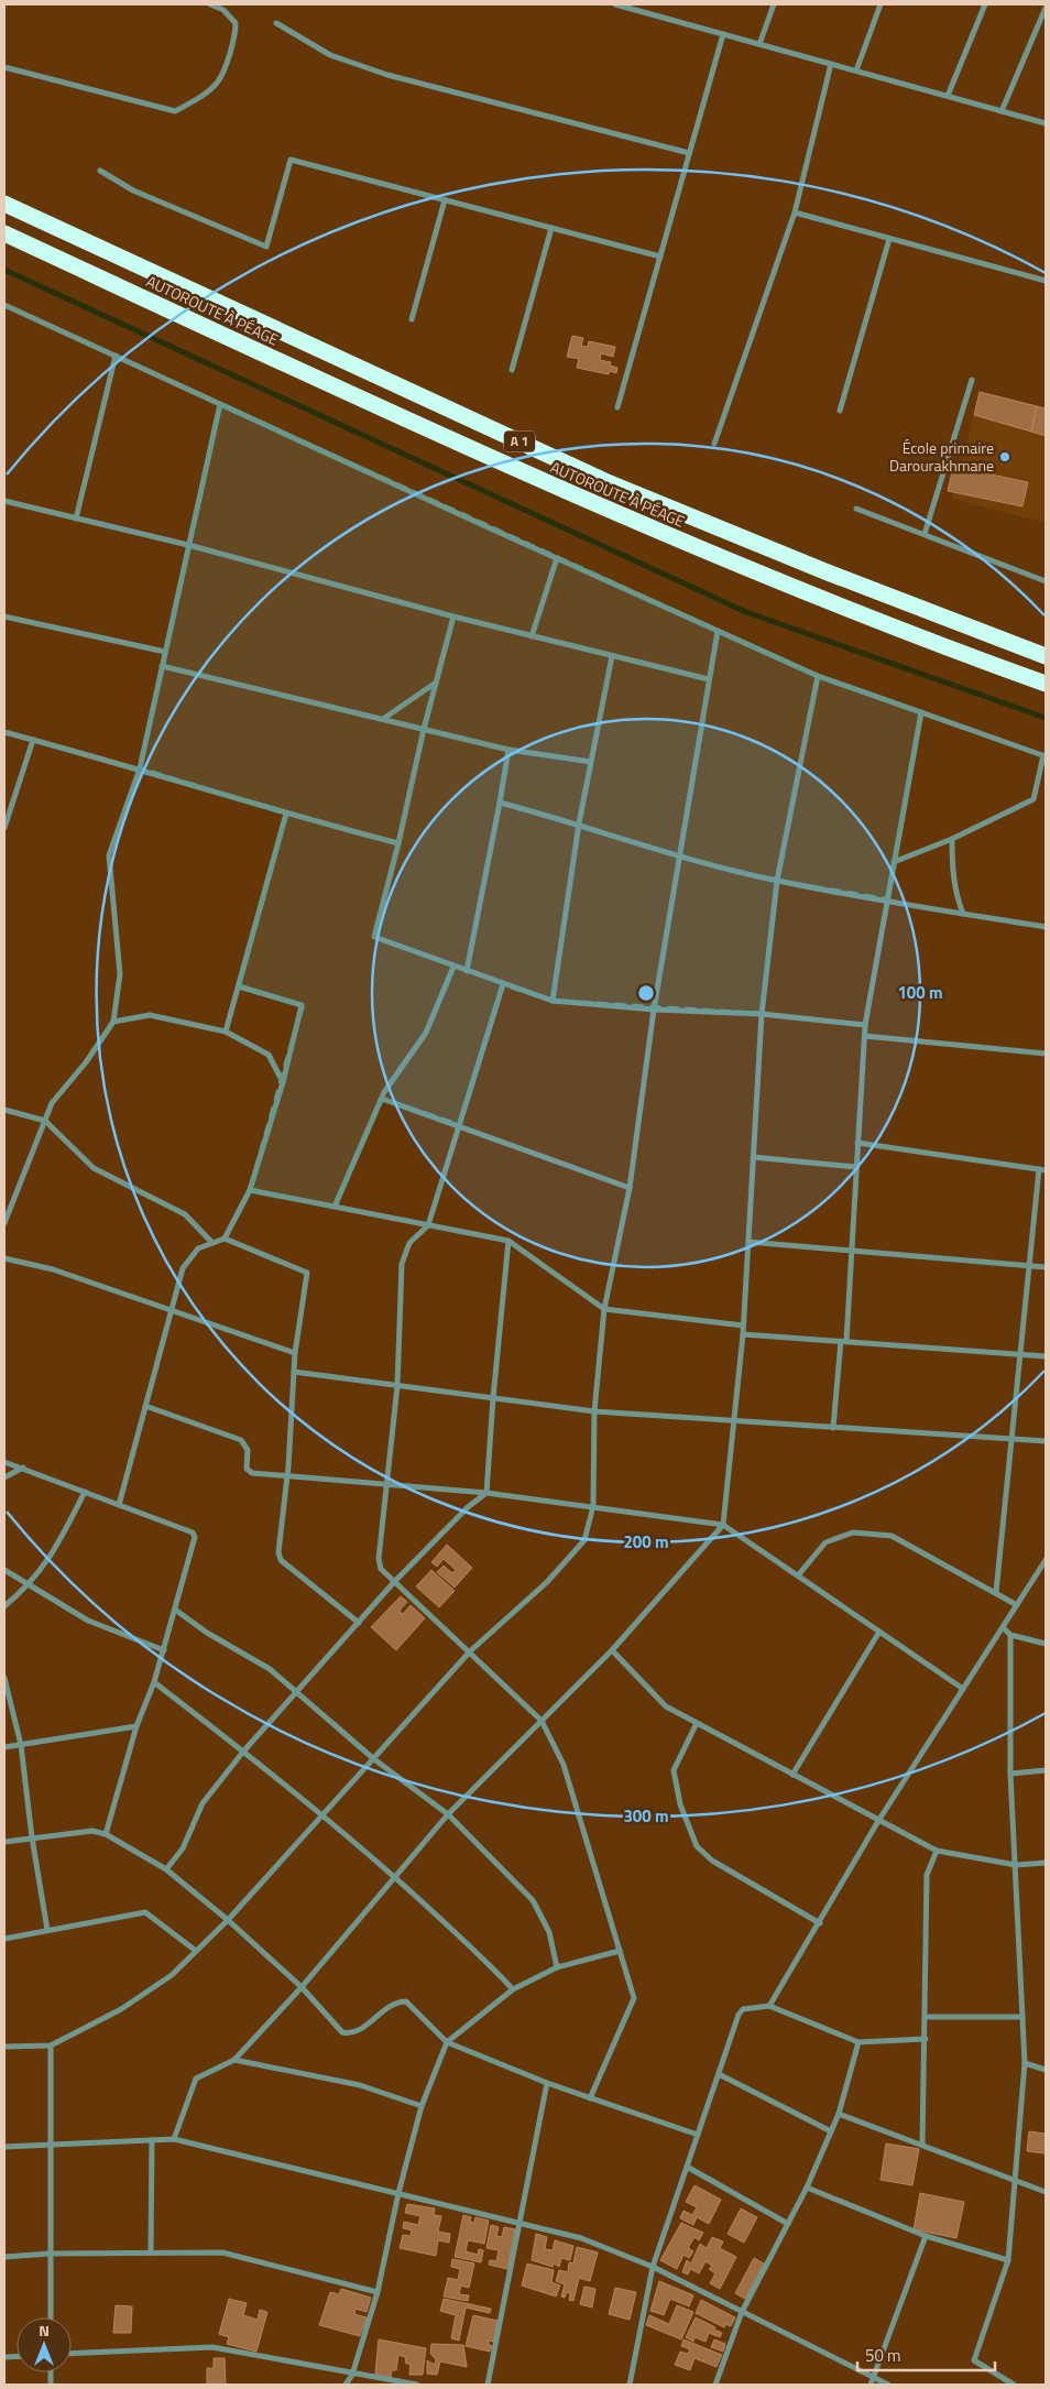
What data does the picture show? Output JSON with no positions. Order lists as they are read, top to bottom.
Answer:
{
  "streets": {
    "highway": ["AUTOROUTE À PÉAGE", "A 1"]
  },
  "places": ["École primaire Darourakhmane"],
  "scale_bar": "50 m",
  "north": "top",
  "rings": ["100 m", "200 m", "300 m"]
}
